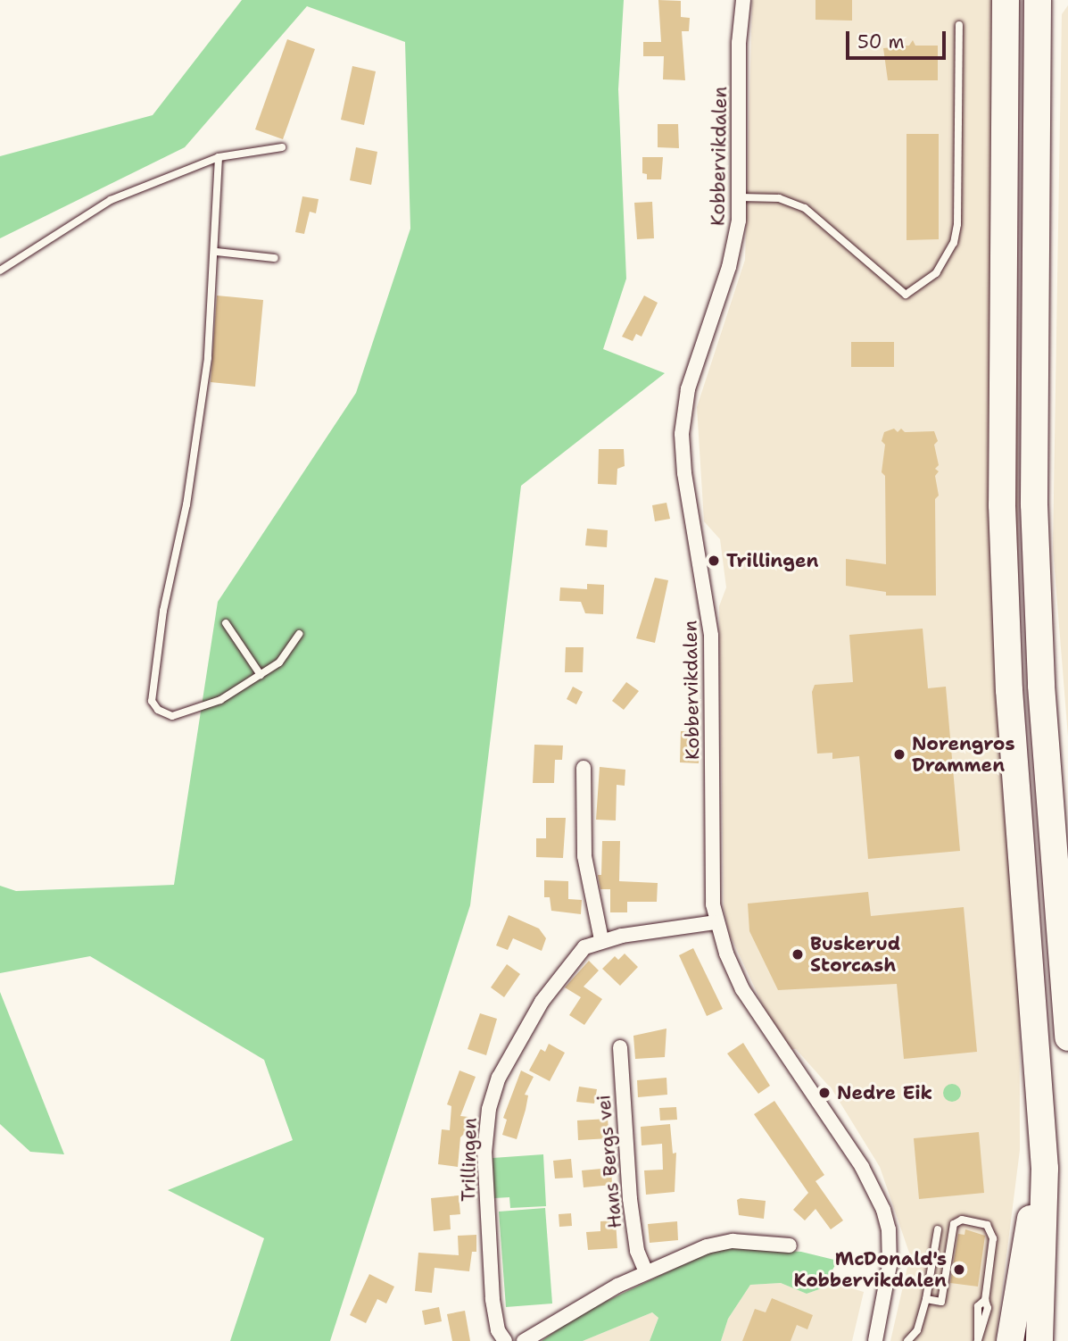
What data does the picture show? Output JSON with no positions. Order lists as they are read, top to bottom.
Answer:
{
  "streets": {
    "street": ["Kobbervikdalen", "Trillingen", "Hans Bergs vei"]
  },
  "crossings": [
    ["Kobbervikdalen", "Trillingen"]
  ],
  "places": [
    "Trillingen",
    "Norengros Drammen",
    "Buskerud Storcash",
    "Nedre Eik",
    "McDonald's Kobbervikdalen"
  ],
  "scale_bar": "50 m"
}
